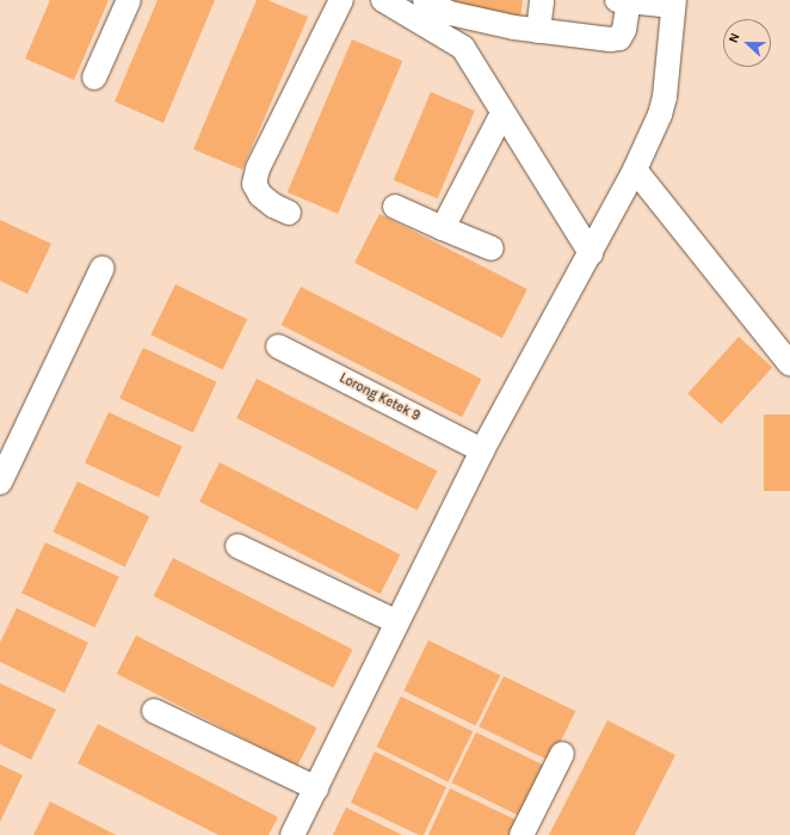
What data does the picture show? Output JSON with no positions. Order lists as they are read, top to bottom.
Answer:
{
  "streets": {
    "street": ["Lorong Ketek 9"]
  },
  "north": "left"
}
